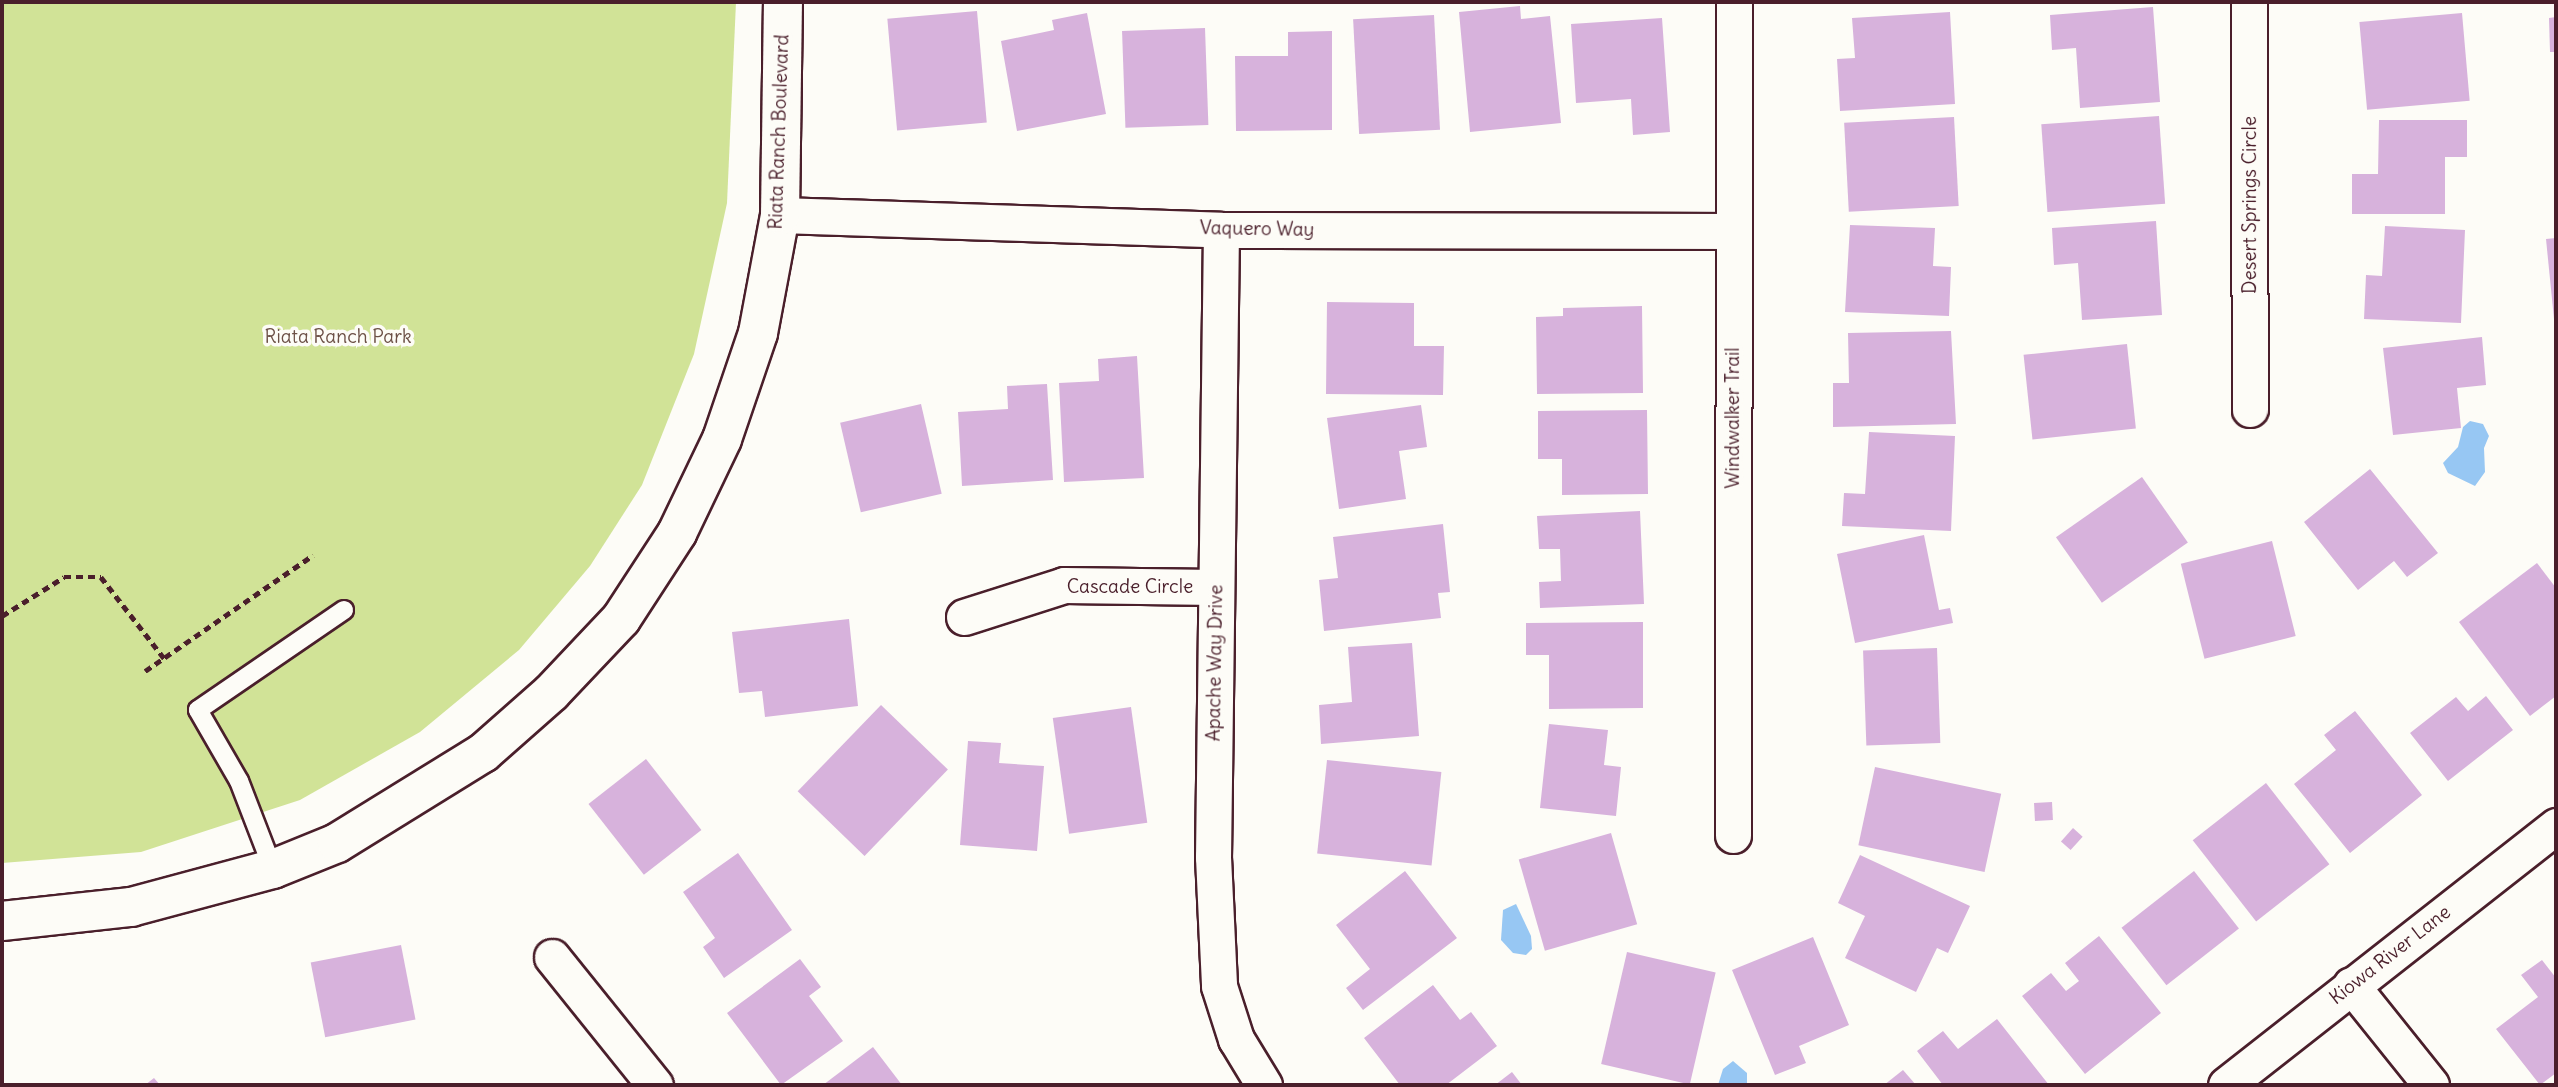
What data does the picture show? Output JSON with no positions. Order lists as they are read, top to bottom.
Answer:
{
  "streets": {
    "street": [
      "Riata Ranch Boulevard",
      "Desert Springs Circle",
      "Vaquero Way",
      "Windwalker Trail",
      "Cascade Circle",
      "Apache Way Drive",
      "Kiowa River Lane"
    ]
  },
  "crossings": [
    ["Riata Ranch Boulevard", "Vaquero Way"],
    ["Vaquero Way", "Windwalker Trail"],
    ["Vaquero Way", "Apache Way Drive"],
    ["Cascade Circle", "Apache Way Drive"]
  ],
  "parks": ["Riata Ranch Park"]
}
